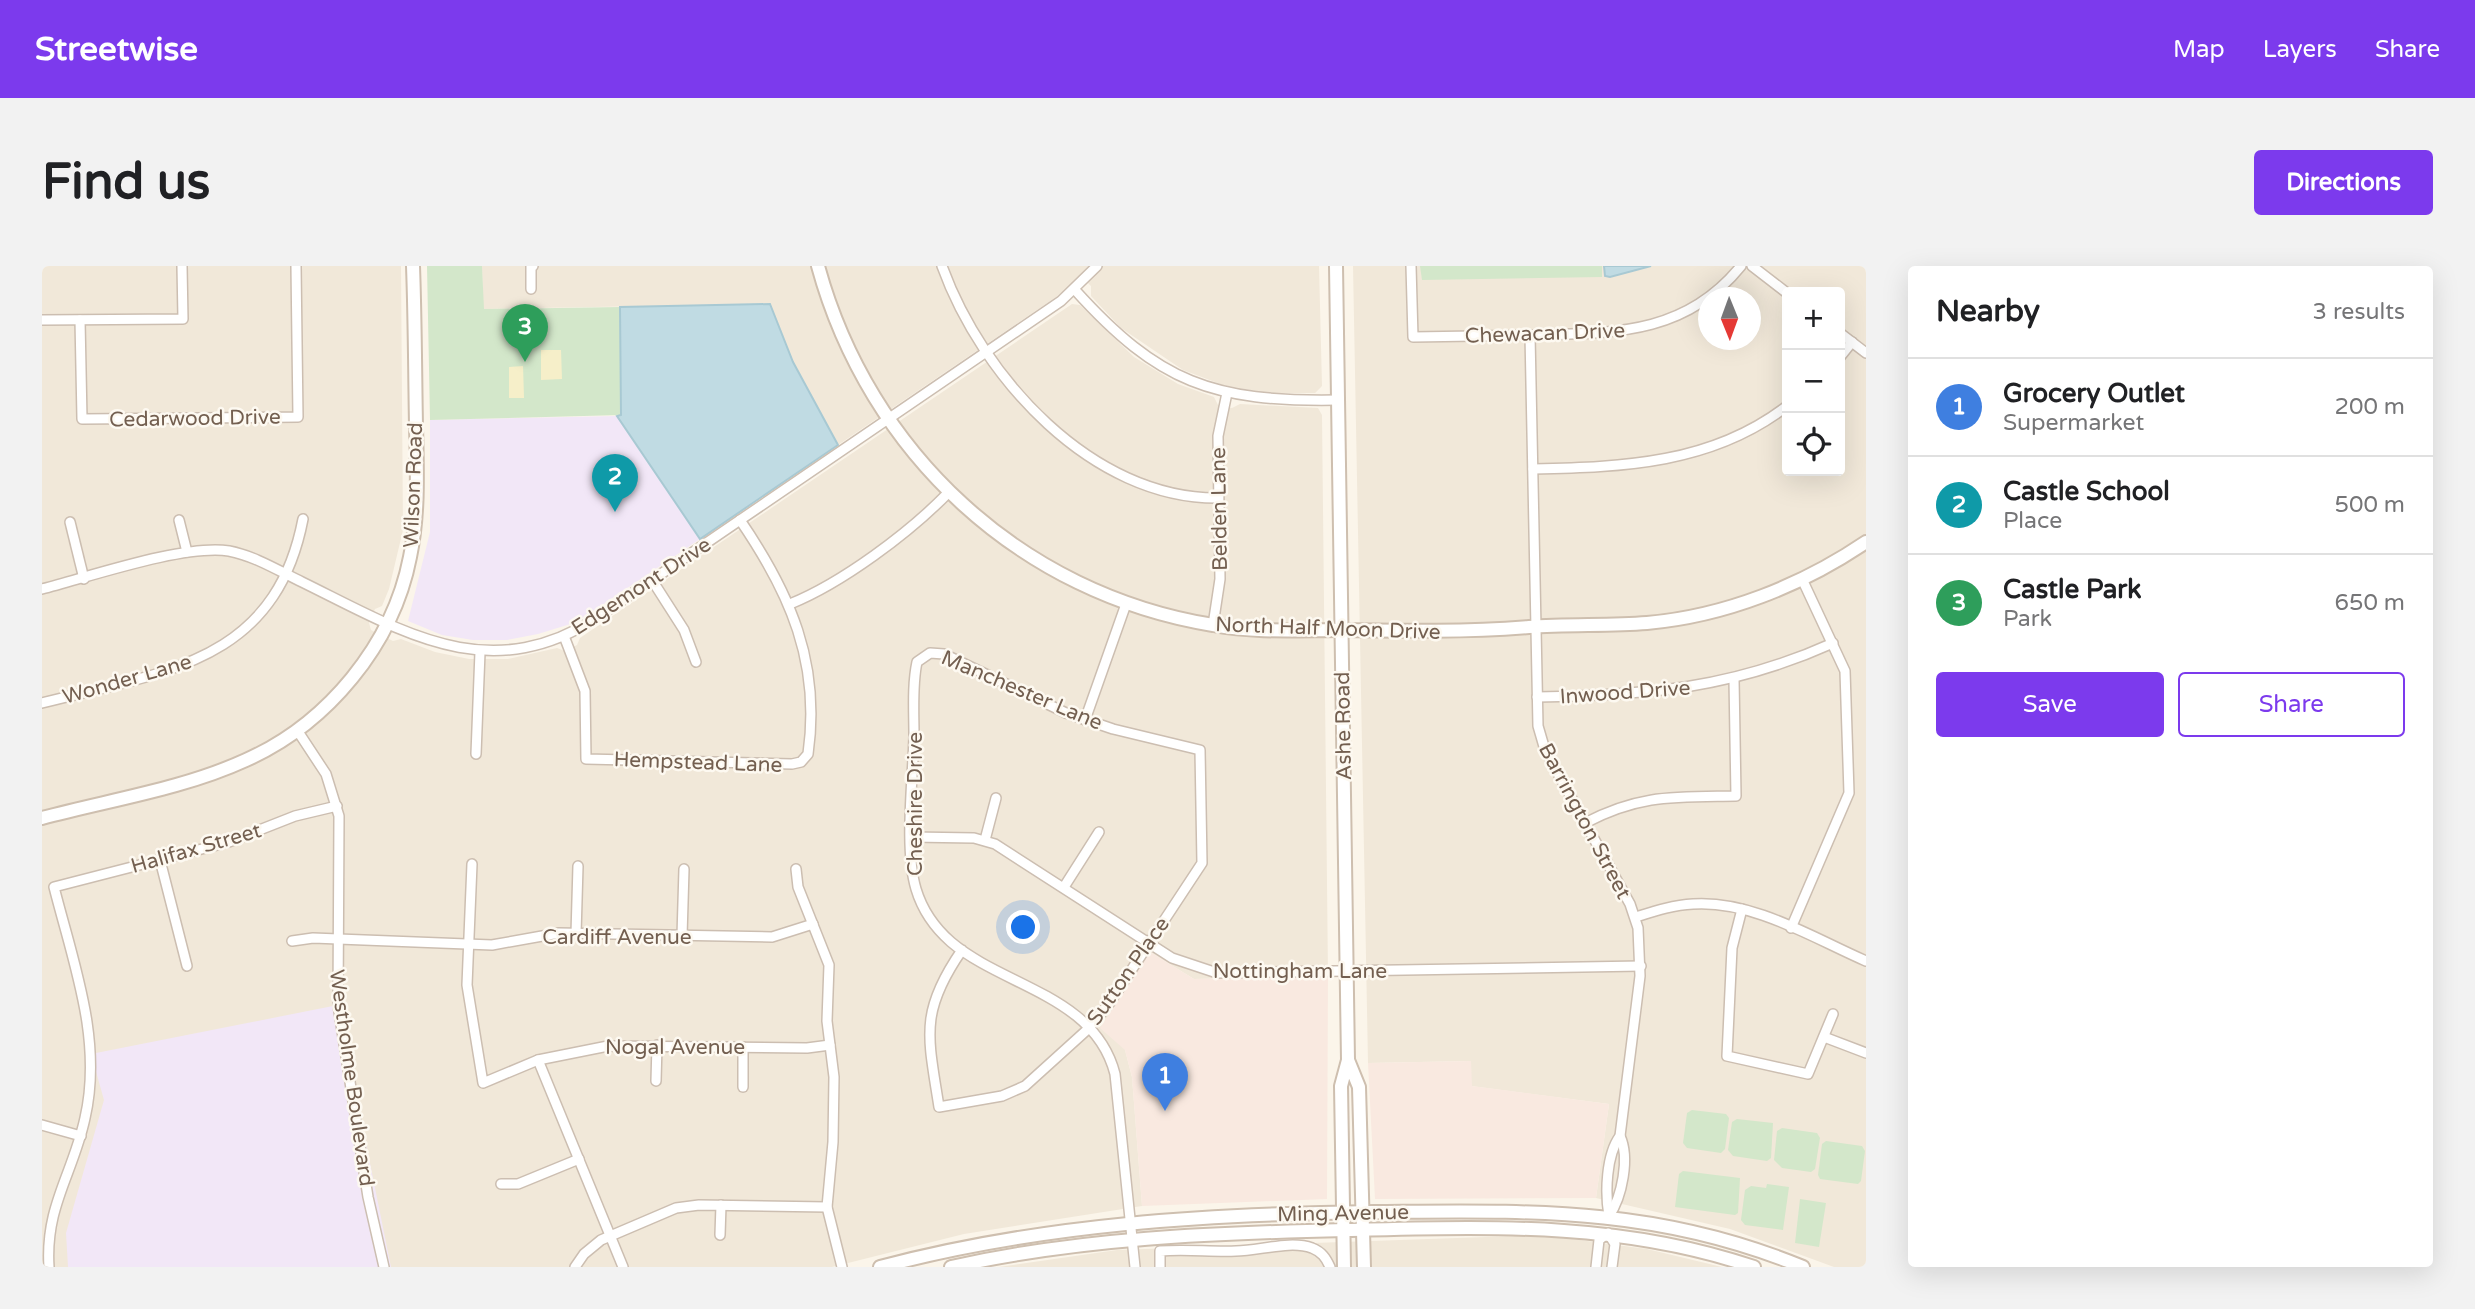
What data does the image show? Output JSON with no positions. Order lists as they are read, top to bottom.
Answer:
{
  "streets": {
    "street": [
      "Chewacan Drive",
      "Cedarwood Drive",
      "Wilson Road",
      "Belden Lane",
      "Edgemont Drive",
      "North Half Moon Drive",
      "Wonder Lane",
      "Manchester Lane",
      "Inwood Drive",
      "Ashe Road",
      "Hempstead Lane",
      "Cheshire Drive",
      "Barrington Street",
      "Halifax Street",
      "Cardiff Avenue",
      "Sutton Place",
      "Nottingham Lane",
      "Nogal Avenue",
      "Westholme Boulevard",
      "Ming Avenue"
    ]
  },
  "crossings": [
    ["Chewacan Drive", "Barrington Street"],
    ["Wilson Road", "Edgemont Drive"],
    ["Wilson Road", "Westholme Boulevard"],
    ["Belden Lane", "North Half Moon Drive"],
    ["Edgemont Drive", "North Half Moon Drive"],
    ["Edgemont Drive", "Wonder Lane"],
    ["Edgemont Drive", "Hempstead Lane"],
    ["North Half Moon Drive", "Ashe Road"],
    ["North Half Moon Drive", "Barrington Street"],
    ["Manchester Lane", "Cheshire Drive"],
    ["Manchester Lane", "Sutton Place"],
    ["Inwood Drive", "Barrington Street"],
    ["Ashe Road", "Nottingham Lane"],
    ["Ashe Road", "Ming Avenue"],
    ["Cheshire Drive", "Sutton Place"],
    ["Cheshire Drive", "Nottingham Lane"],
    ["Cheshire Drive", "Ming Avenue"],
    ["Barrington Street", "Nottingham Lane"],
    ["Barrington Street", "Ming Avenue"],
    ["Halifax Street", "Westholme Boulevard"],
    ["Cardiff Avenue", "Nogal Avenue"],
    ["Cardiff Avenue", "Westholme Boulevard"],
    ["Sutton Place", "Nottingham Lane"]
  ],
  "north": "bottom",
  "page": {
    "header": "Streetwise",
    "nav": ["Map", "Layers", "Share"],
    "buttons": [
      "Directions",
      ["Save", "Share"]
    ],
    "title": "Find us",
    "heading": ["Nearby", "3 results"],
    "map_buttons": ["+", "−"],
    "pins": ["3", "2", "1"],
    "list": [
      {
        "mark": "1",
        "name": "Grocery Outlet",
        "note": "Supermarket",
        "value": "200 m"
      },
      {
        "mark": "2",
        "name": "Castle School",
        "note": "Place",
        "value": "500 m"
      },
      {
        "mark": "3",
        "name": "Castle Park",
        "note": "Park",
        "value": "650 m"
      }
    ]
  }
}
